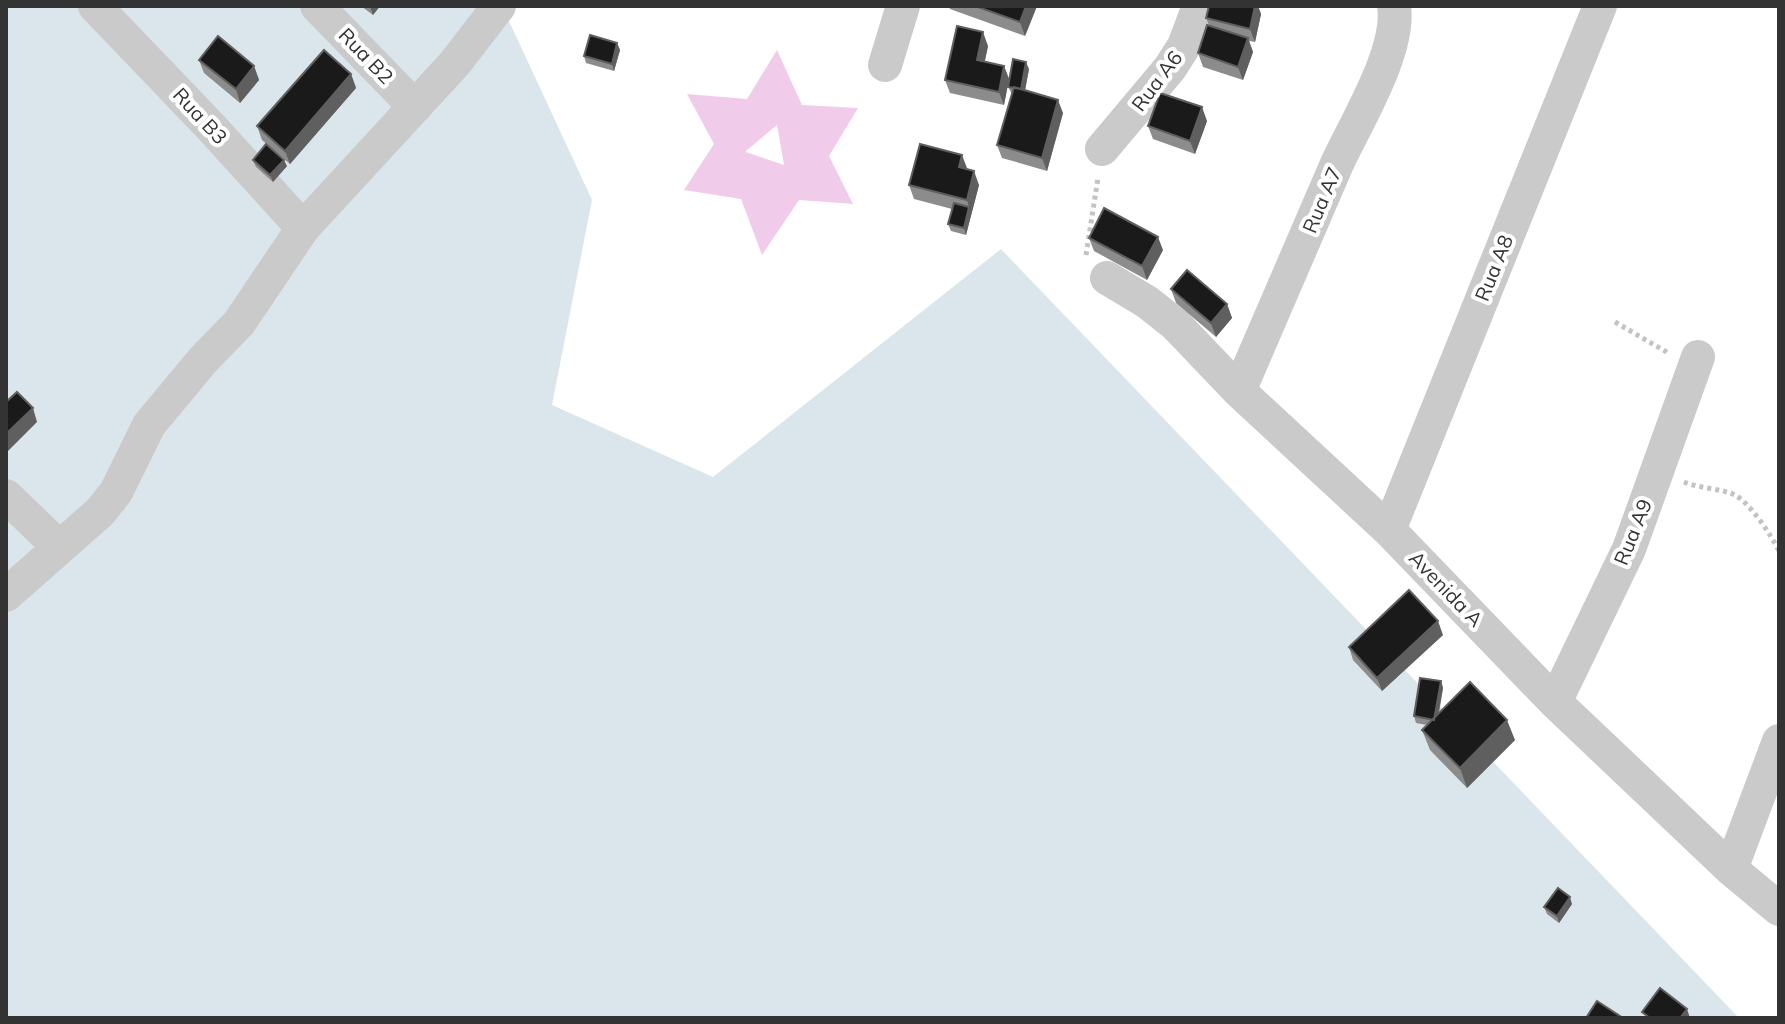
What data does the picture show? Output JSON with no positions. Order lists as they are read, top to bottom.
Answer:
{
  "streets": {
    "street": [
      "Rua B2",
      "Rua A6",
      "Rua B3",
      "Rua A7",
      "Rua A8",
      "Rua A9",
      "Avenida A"
    ]
  },
  "crossings": [
    ["Rua A7", "Avenida A"],
    ["Rua A8", "Avenida A"],
    ["Rua A9", "Avenida A"]
  ]
}
